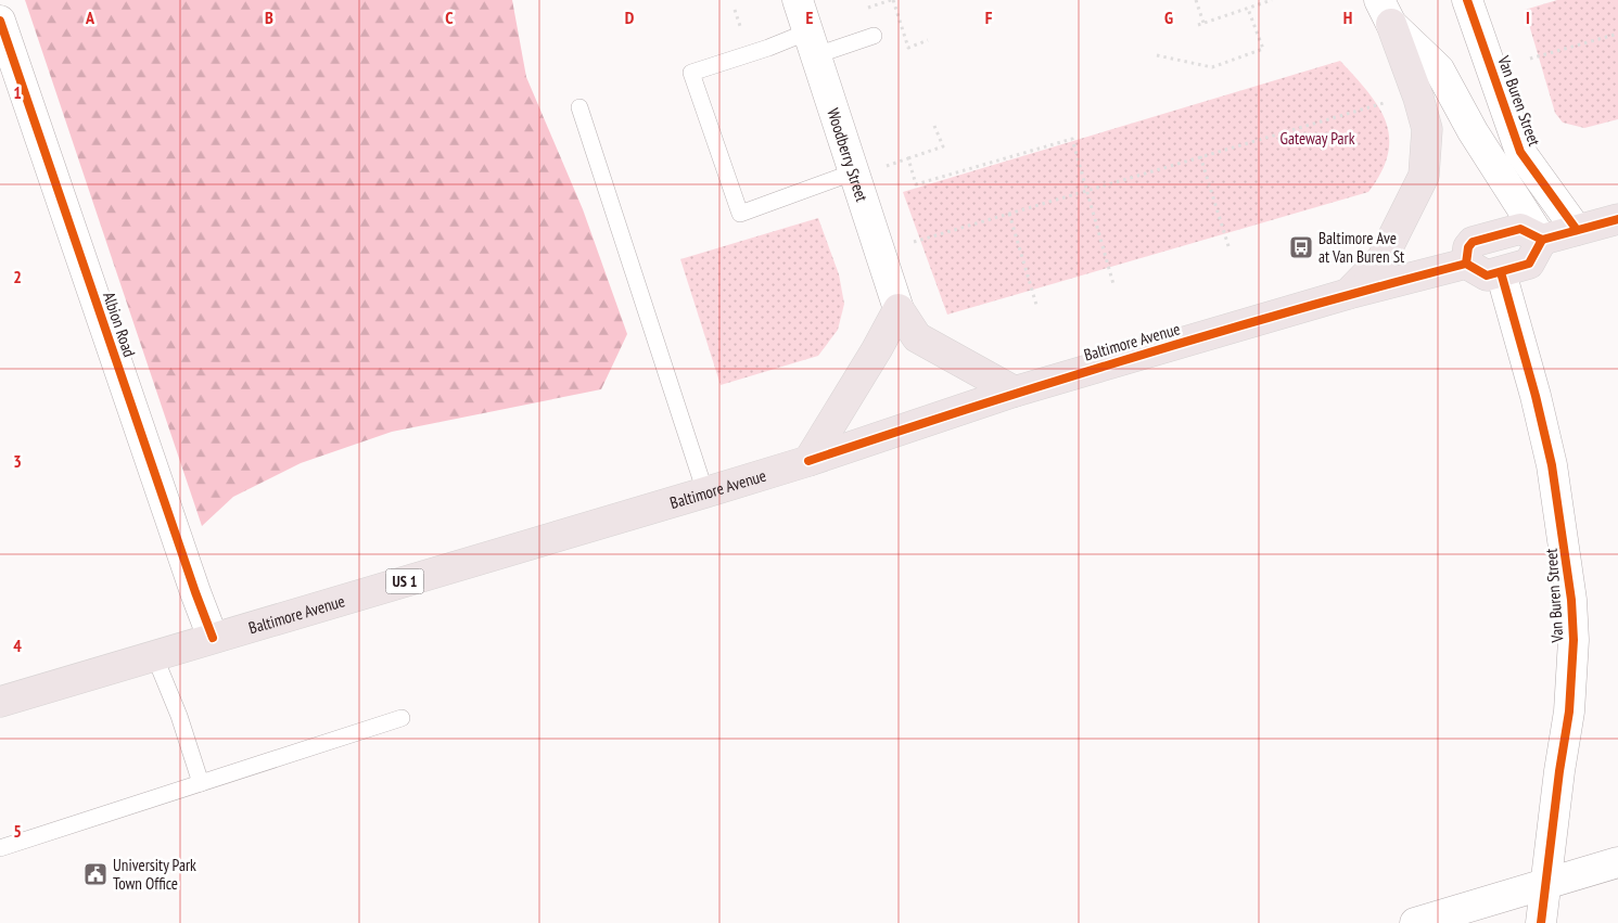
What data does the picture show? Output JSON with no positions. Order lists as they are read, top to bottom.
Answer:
{
  "streets": {
    "main road": ["Baltimore Avenue", "US 1"],
    "street": ["Van Buren Street", "Woodberry Street", "Albion Road"]
  },
  "crossings": [
    ["Albion Road", "Baltimore Avenue"]
  ],
  "parks": ["Gateway Park"],
  "places": {
    "bus stop": ["Baltimore Ave at Van Buren St"],
    "public building": ["University Park Town Office"]
  },
  "grid": {
    "columns": [
      "A",
      "B",
      "C",
      "D",
      "E",
      "F",
      "G",
      "H",
      "I"
    ],
    "rows": [
      "1",
      "2",
      "3",
      "4",
      "5"
    ]
  }
}
